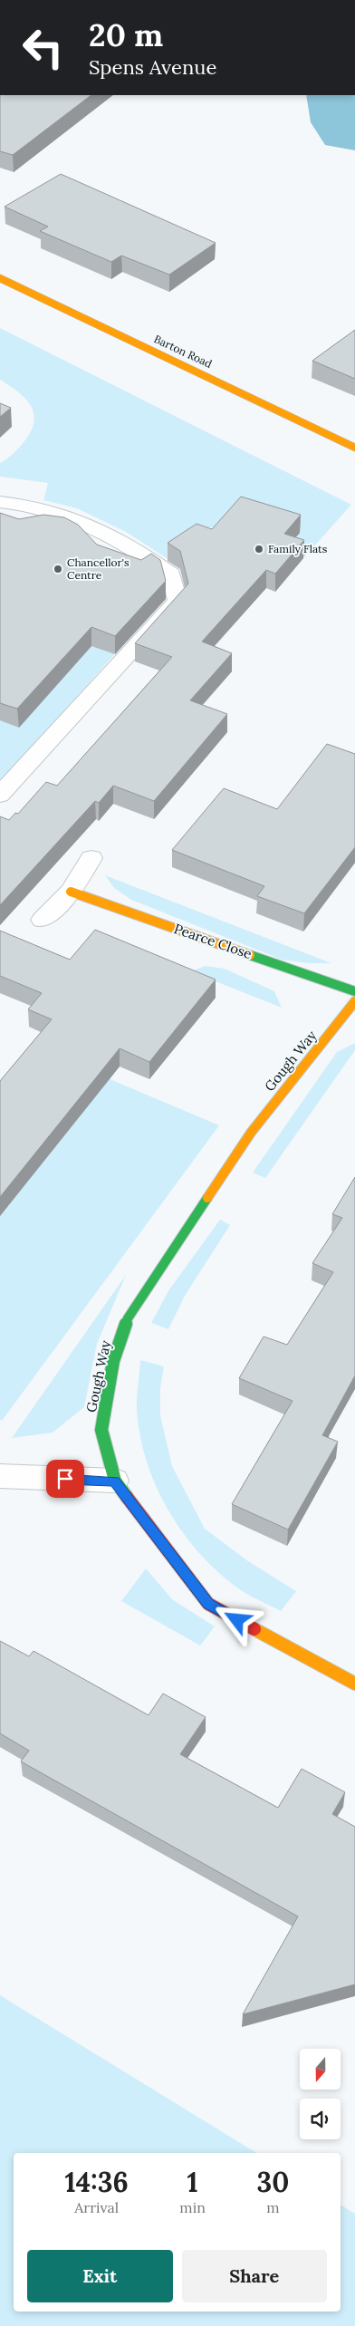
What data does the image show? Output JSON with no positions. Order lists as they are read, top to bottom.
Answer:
{
  "streets": {
    "street": ["Barton Road", "Pearce Close", "Gough Way"]
  },
  "places": ["Family Flats", "Chancellor's Centre"],
  "north": "bottom",
  "page": {
    "turn": ["20 m", "Spens Avenue"],
    "eta": [
      "14:36",
      "Arrival",
      "1",
      "min",
      "30",
      "m"
    ],
    "buttons": ["Exit", "Share"]
  }
}
